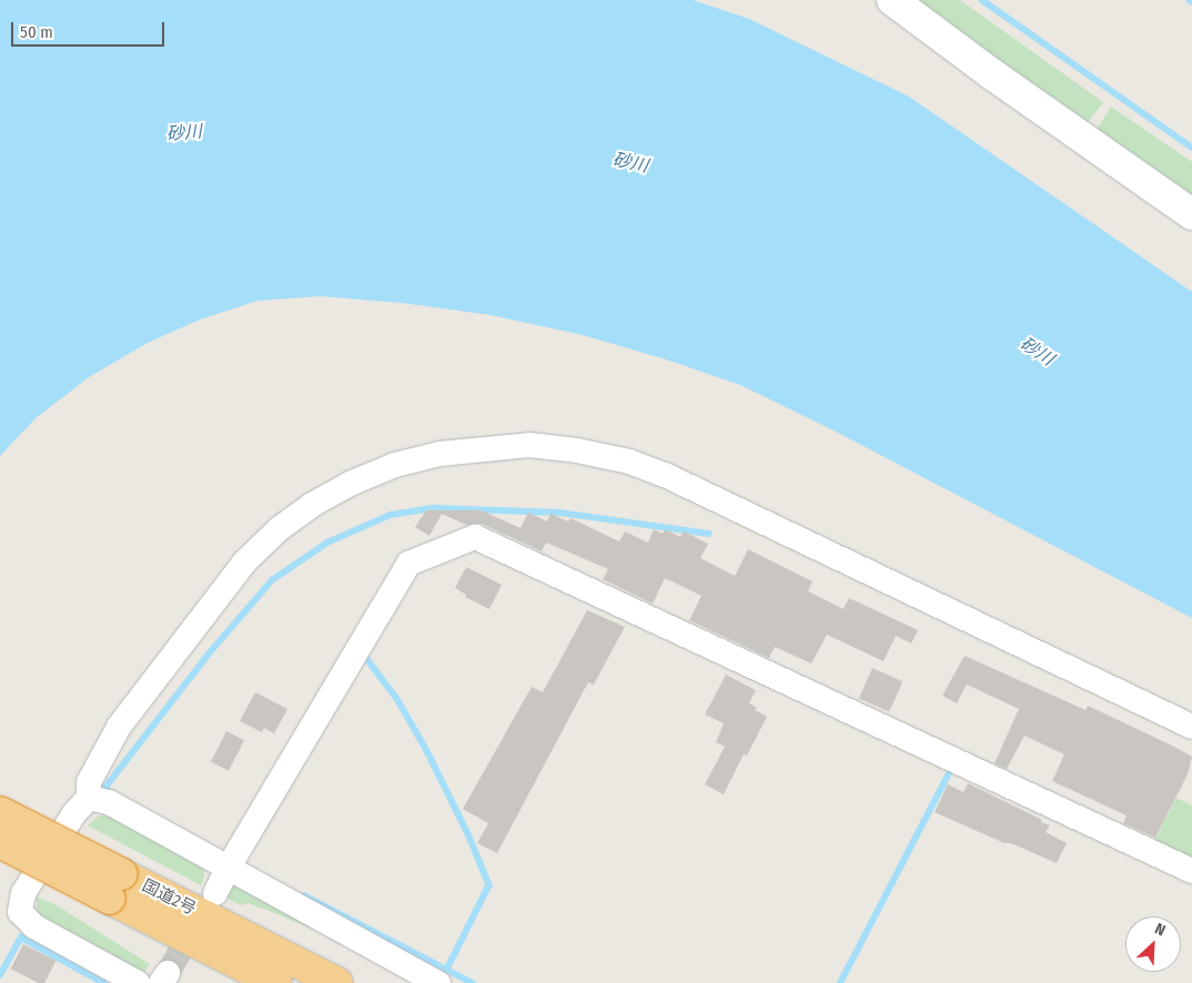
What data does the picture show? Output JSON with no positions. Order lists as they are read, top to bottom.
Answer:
{
  "streets": {
    "highway": ["国道2号"]
  },
  "water": ["砂川"],
  "scale_bar": "50 m",
  "north": "top right"
}
